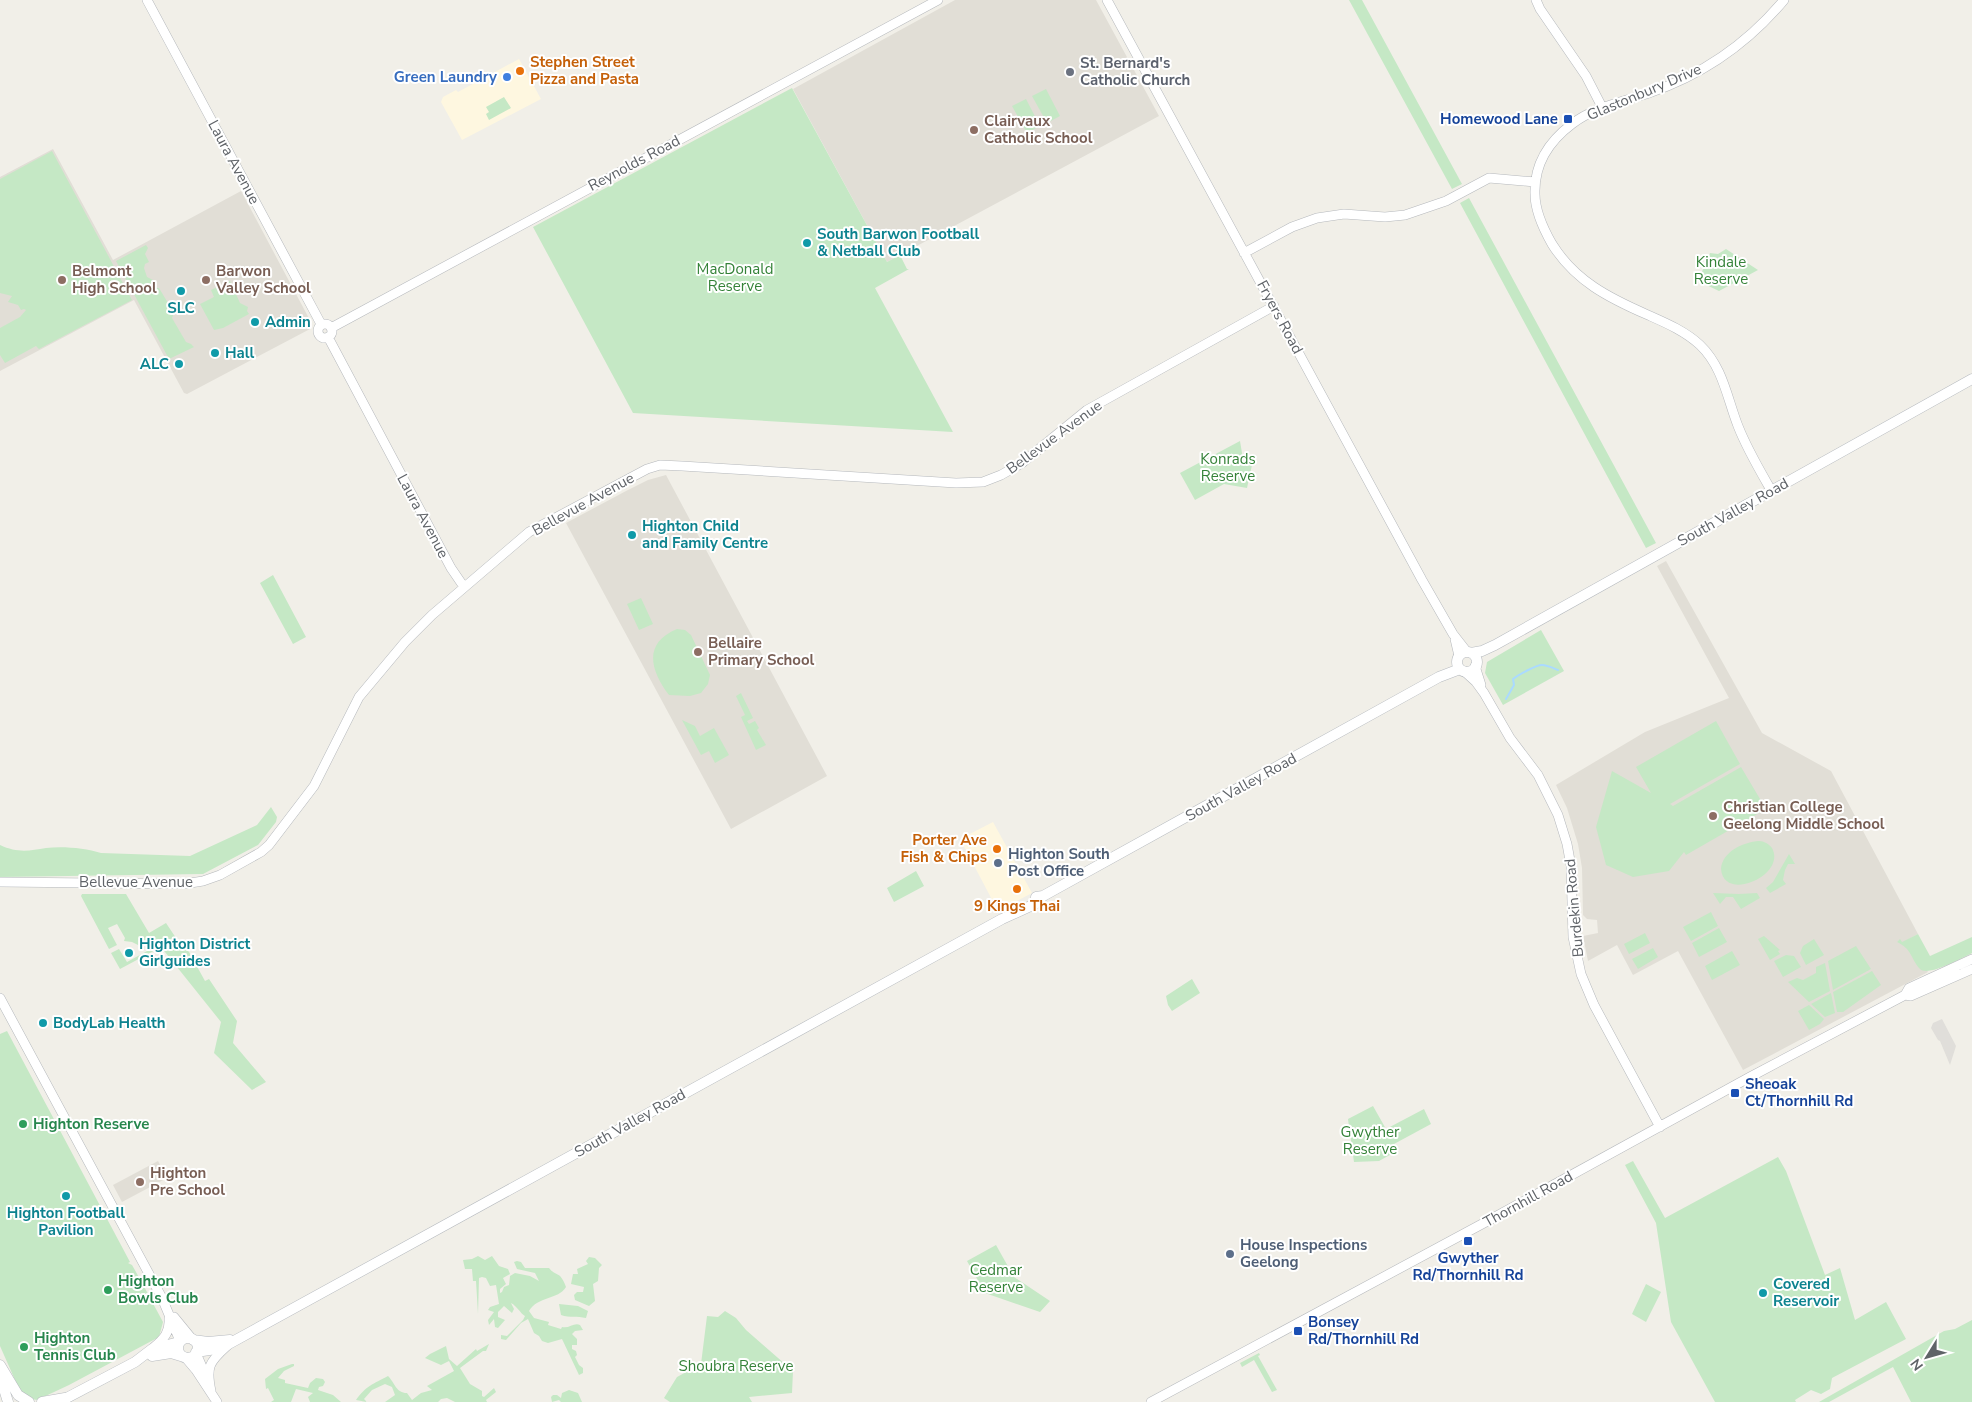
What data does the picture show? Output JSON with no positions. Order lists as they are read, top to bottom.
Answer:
{
  "streets": {
    "main road": ["South Valley Road"],
    "street": [
      "Glastonbury Drive",
      "Laura Avenue",
      "Reynolds Road",
      "Fryers Road",
      "Bellevue Avenue",
      "Burdekin Road",
      "Thornhill Road"
    ]
  },
  "crossings": [
    ["Glastonbury Drive", "South Valley Road"],
    ["Laura Avenue", "Reynolds Road"],
    ["Laura Avenue", "Bellevue Avenue"],
    ["Fryers Road", "Bellevue Avenue"],
    ["Fryers Road", "South Valley Road"],
    ["Fryers Road", "Burdekin Road"],
    ["South Valley Road", "Burdekin Road"],
    ["Burdekin Road", "Thornhill Road"]
  ],
  "parks": [
    "Kindale Reserve",
    "MacDonald Reserve",
    "Konrads Reserve",
    "Gwyther Reserve",
    "Cedmar Reserve",
    "Shoubra Reserve"
  ],
  "places": {
    "other": [
      "Stephen Street Pizza and Pasta",
      "St. Bernard's Catholic Church",
      "Green Laundry",
      "Clairvaux Catholic School",
      "South Barwon Football & Netball Club",
      "Belmont High School",
      "Barwon Valley School",
      "SLC",
      "Admin",
      "Hall",
      "ALC",
      "Highton Child and Family Centre",
      "Bellaire Primary School",
      "Christian College Geelong Middle School",
      "Porter Ave Fish & Chips",
      "Highton South Post Office",
      "9 Kings Thai",
      "Highton District Girlguides",
      "BodyLab Health",
      "Highton Reserve",
      "Highton Pre School",
      "Highton Football Pavilion",
      "House Inspections Geelong",
      "Highton Bowls Club",
      "Covered Reservoir",
      "Highton Tennis Club"
    ],
    "transit": [
      "Homewood Lane",
      "Sheoak Ct/Thornhill Rd",
      "Gwyther Rd/Thornhill Rd",
      "Bonsey Rd/Thornhill Rd"
    ]
  },
  "north": "bottom left"
}
